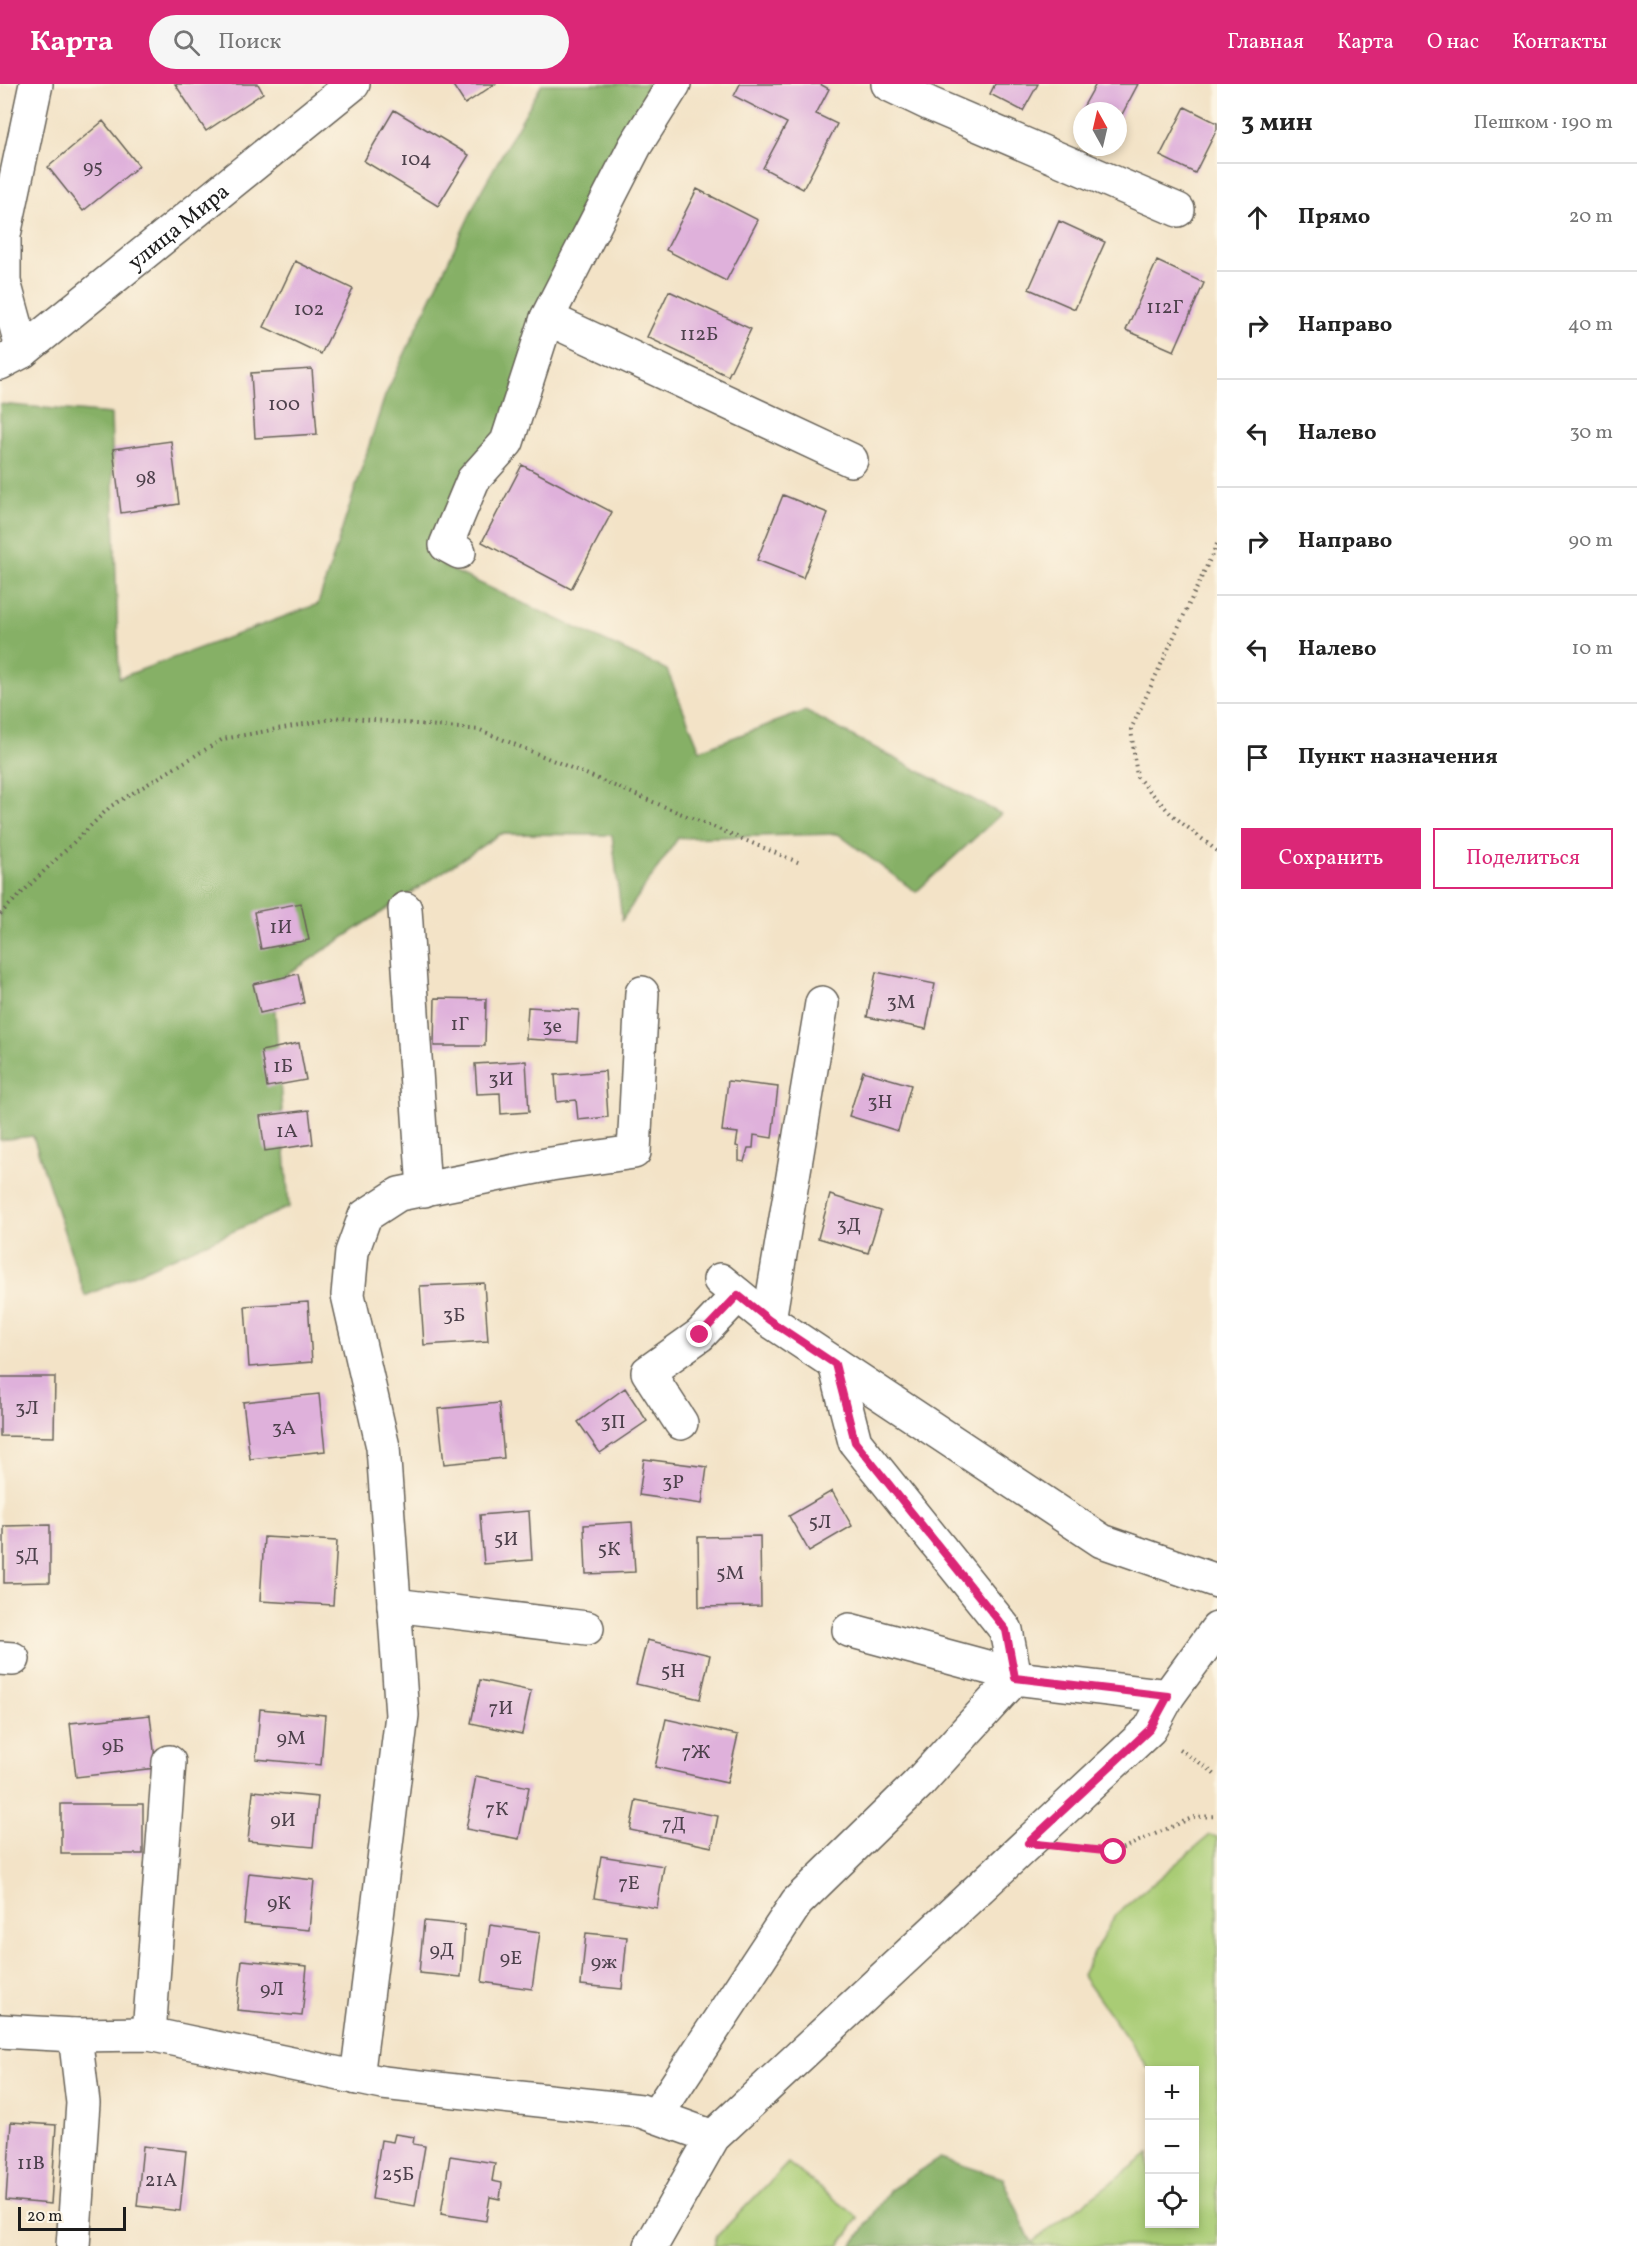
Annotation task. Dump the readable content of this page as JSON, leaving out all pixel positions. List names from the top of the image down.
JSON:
{
  "streets": {
    "street": ["улица Мира"]
  },
  "house_numbers": [
    "104",
    "95",
    "112Г",
    "102",
    "112Б",
    "100",
    "98",
    "1И",
    "3М",
    "1Г",
    "3е",
    "1Б",
    "3И",
    "3Н",
    "1А",
    "3Д",
    "3Б",
    "3Л",
    "3П",
    "3А",
    "3Р",
    "5Л",
    "5И",
    "5К",
    "5Д",
    "5М",
    "5Н",
    "7И",
    "9М",
    "9Б",
    "7Ж",
    "7К",
    "9И",
    "7Д",
    "7Е",
    "9К",
    "9Д",
    "9Е",
    "9ж",
    "9Л",
    "11В",
    "25Б",
    "21А"
  ],
  "scale_bar": "20 m",
  "north": "top",
  "page": {
    "header": "Карта",
    "search": "Поиск",
    "nav": [
      "Главная",
      "Карта",
      "О нас",
      "Контакты"
    ],
    "heading": ["3 мин", "Пешком · 190 m"],
    "list": [
      ["Прямо", "20 m"],
      ["Направо", "40 m"],
      ["Налево", "30 m"],
      ["Направо", "90 m"],
      ["Налево", "10 m"],
      "Пункт назначения"
    ],
    "buttons": ["Сохранить", "Поделиться"],
    "map_buttons": ["+", "−"],
    "scale": "20 m"
  }
}
